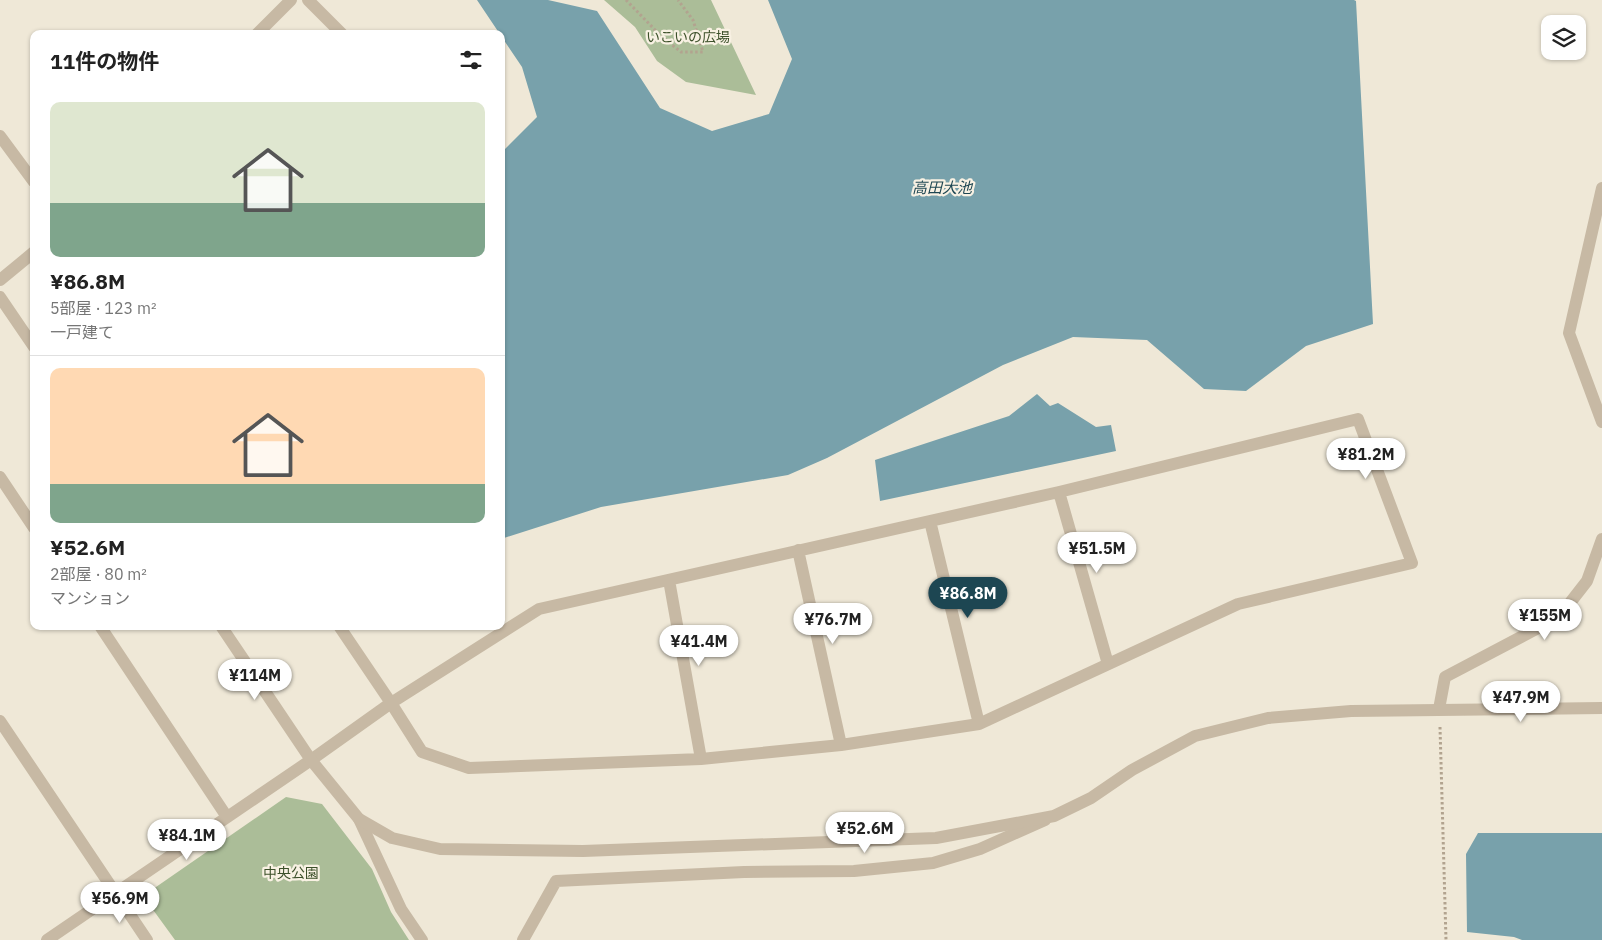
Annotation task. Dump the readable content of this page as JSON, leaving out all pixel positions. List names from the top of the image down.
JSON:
{
  "water": ["高田大池"],
  "parks": ["いこいの広場", "中央公園"],
  "page": {
    "heading": "11件の物件",
    "list": [
      {
        "name": "¥86.8M",
        "note": "5部屋 · 123 m² · 一戸建て"
      },
      {
        "name": "¥52.6M",
        "note": "2部屋 · 80 m² · マンション"
      }
    ],
    "price": [
      "¥81.2M",
      "¥51.5M",
      "¥86.8M",
      "¥155M",
      "¥76.7M",
      "¥41.4M",
      "¥114M",
      "¥47.9M",
      "¥52.6M",
      "¥84.1M",
      "¥56.9M"
    ]
  }
}
